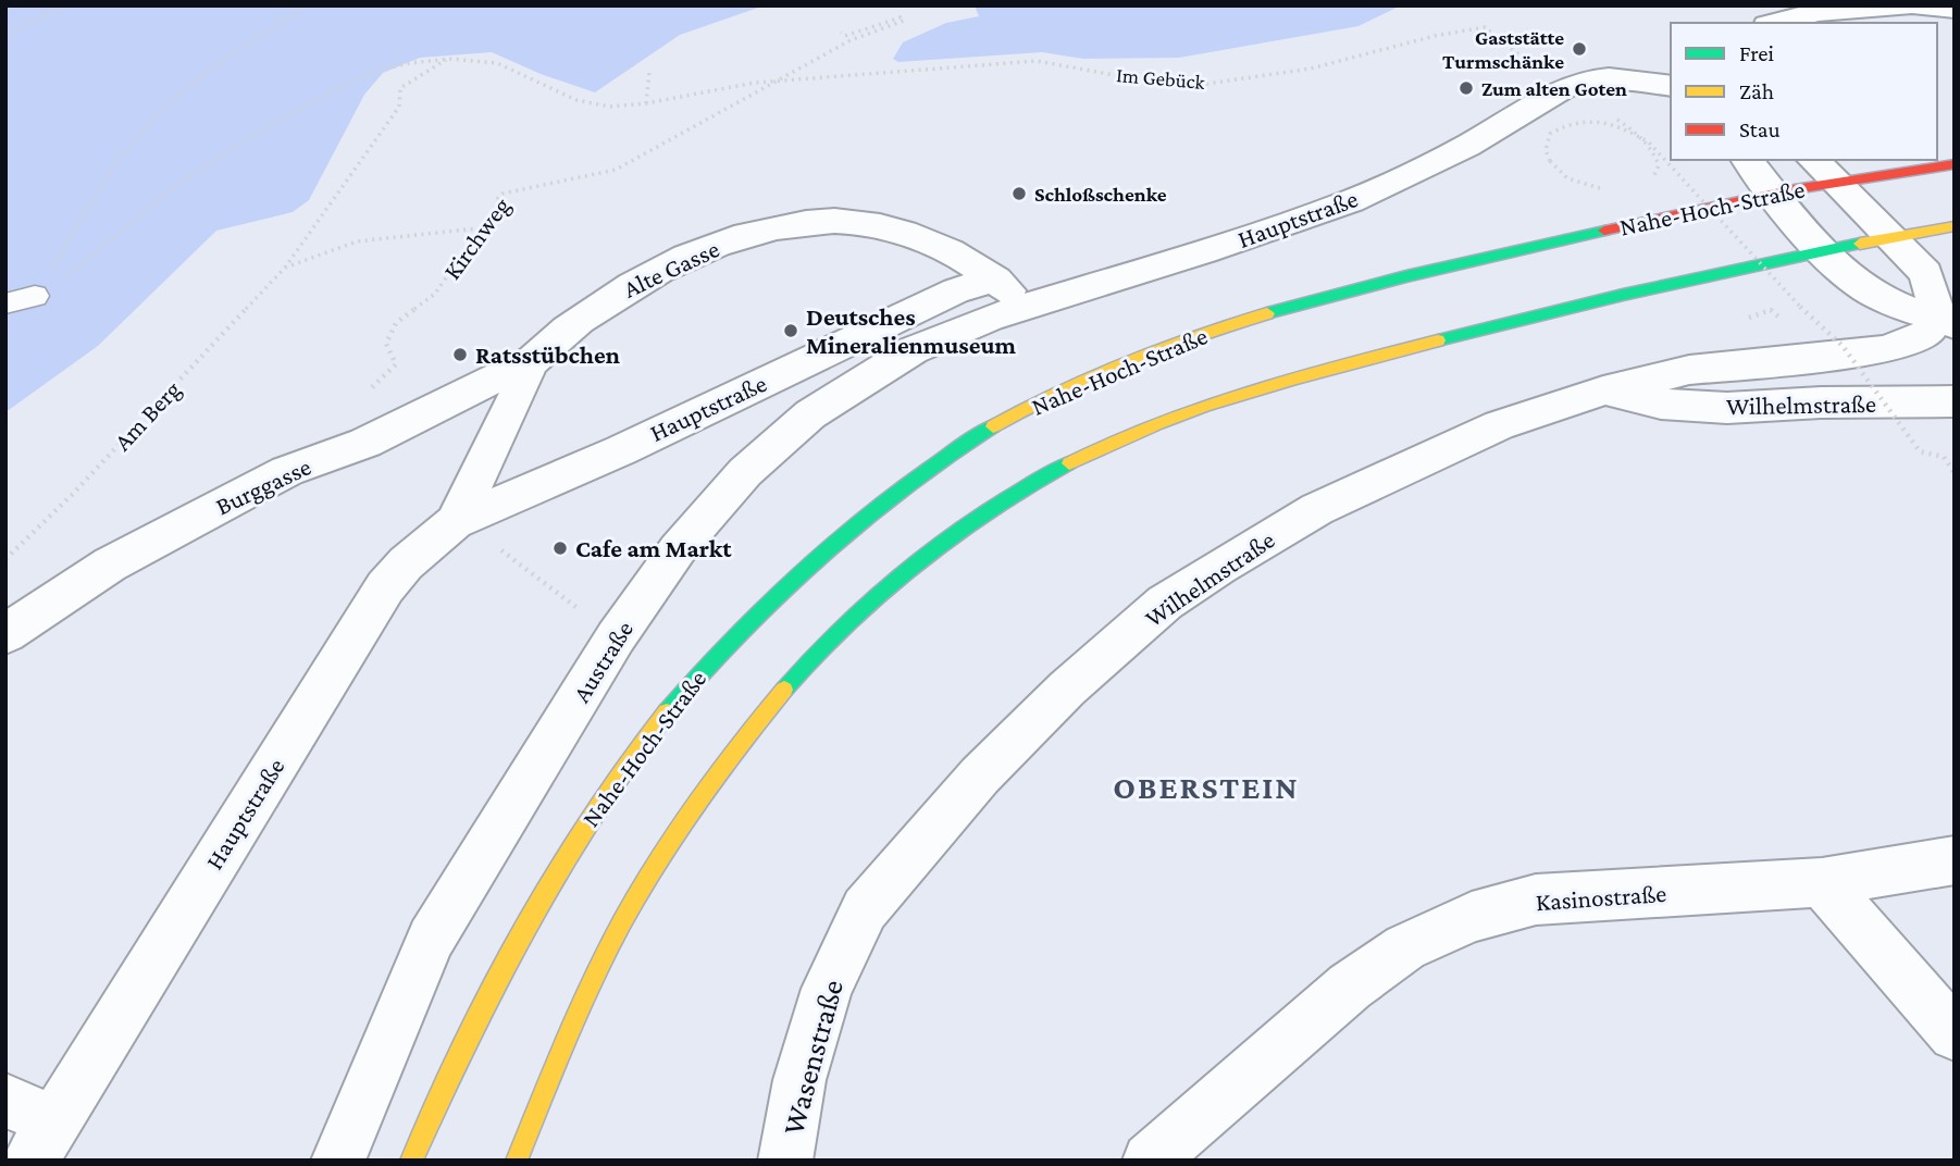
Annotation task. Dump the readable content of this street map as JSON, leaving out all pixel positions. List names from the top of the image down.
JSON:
{
  "streets": {
    "main road": ["Nahe-Hoch-Straße"],
    "street": [
      "Hauptstraße",
      "Alte Gasse",
      "Wilhelmstraße",
      "Burggasse",
      "Austraße",
      "Kasinostraße",
      "Wasenstraße"
    ],
    "path": ["Im Gebück", "Kirchweg", "Am Berg"]
  },
  "crossings": [
    ["Im Gebück", "Hauptstraße"],
    ["Im Gebück", "Kirchweg"],
    ["Hauptstraße", "Alte Gasse"],
    ["Hauptstraße", "Austraße"],
    ["Kirchweg", "Am Berg"],
    ["Kirchweg", "Burggasse"],
    ["Alte Gasse", "Burggasse"],
    ["Alte Gasse", "Austraße"],
    ["Wilhelmstraße", "Wasenstraße"]
  ],
  "districts": ["OBERSTEIN"],
  "places": [
    "Gaststätte Turmschänke",
    "Zum alten Goten",
    "Schloßschenke",
    "Deutsches Mineralienmuseum",
    "Ratsstübchen",
    "Cafe am Markt"
  ],
  "legend": ["Frei", "Zäh", "Stau"]
}
